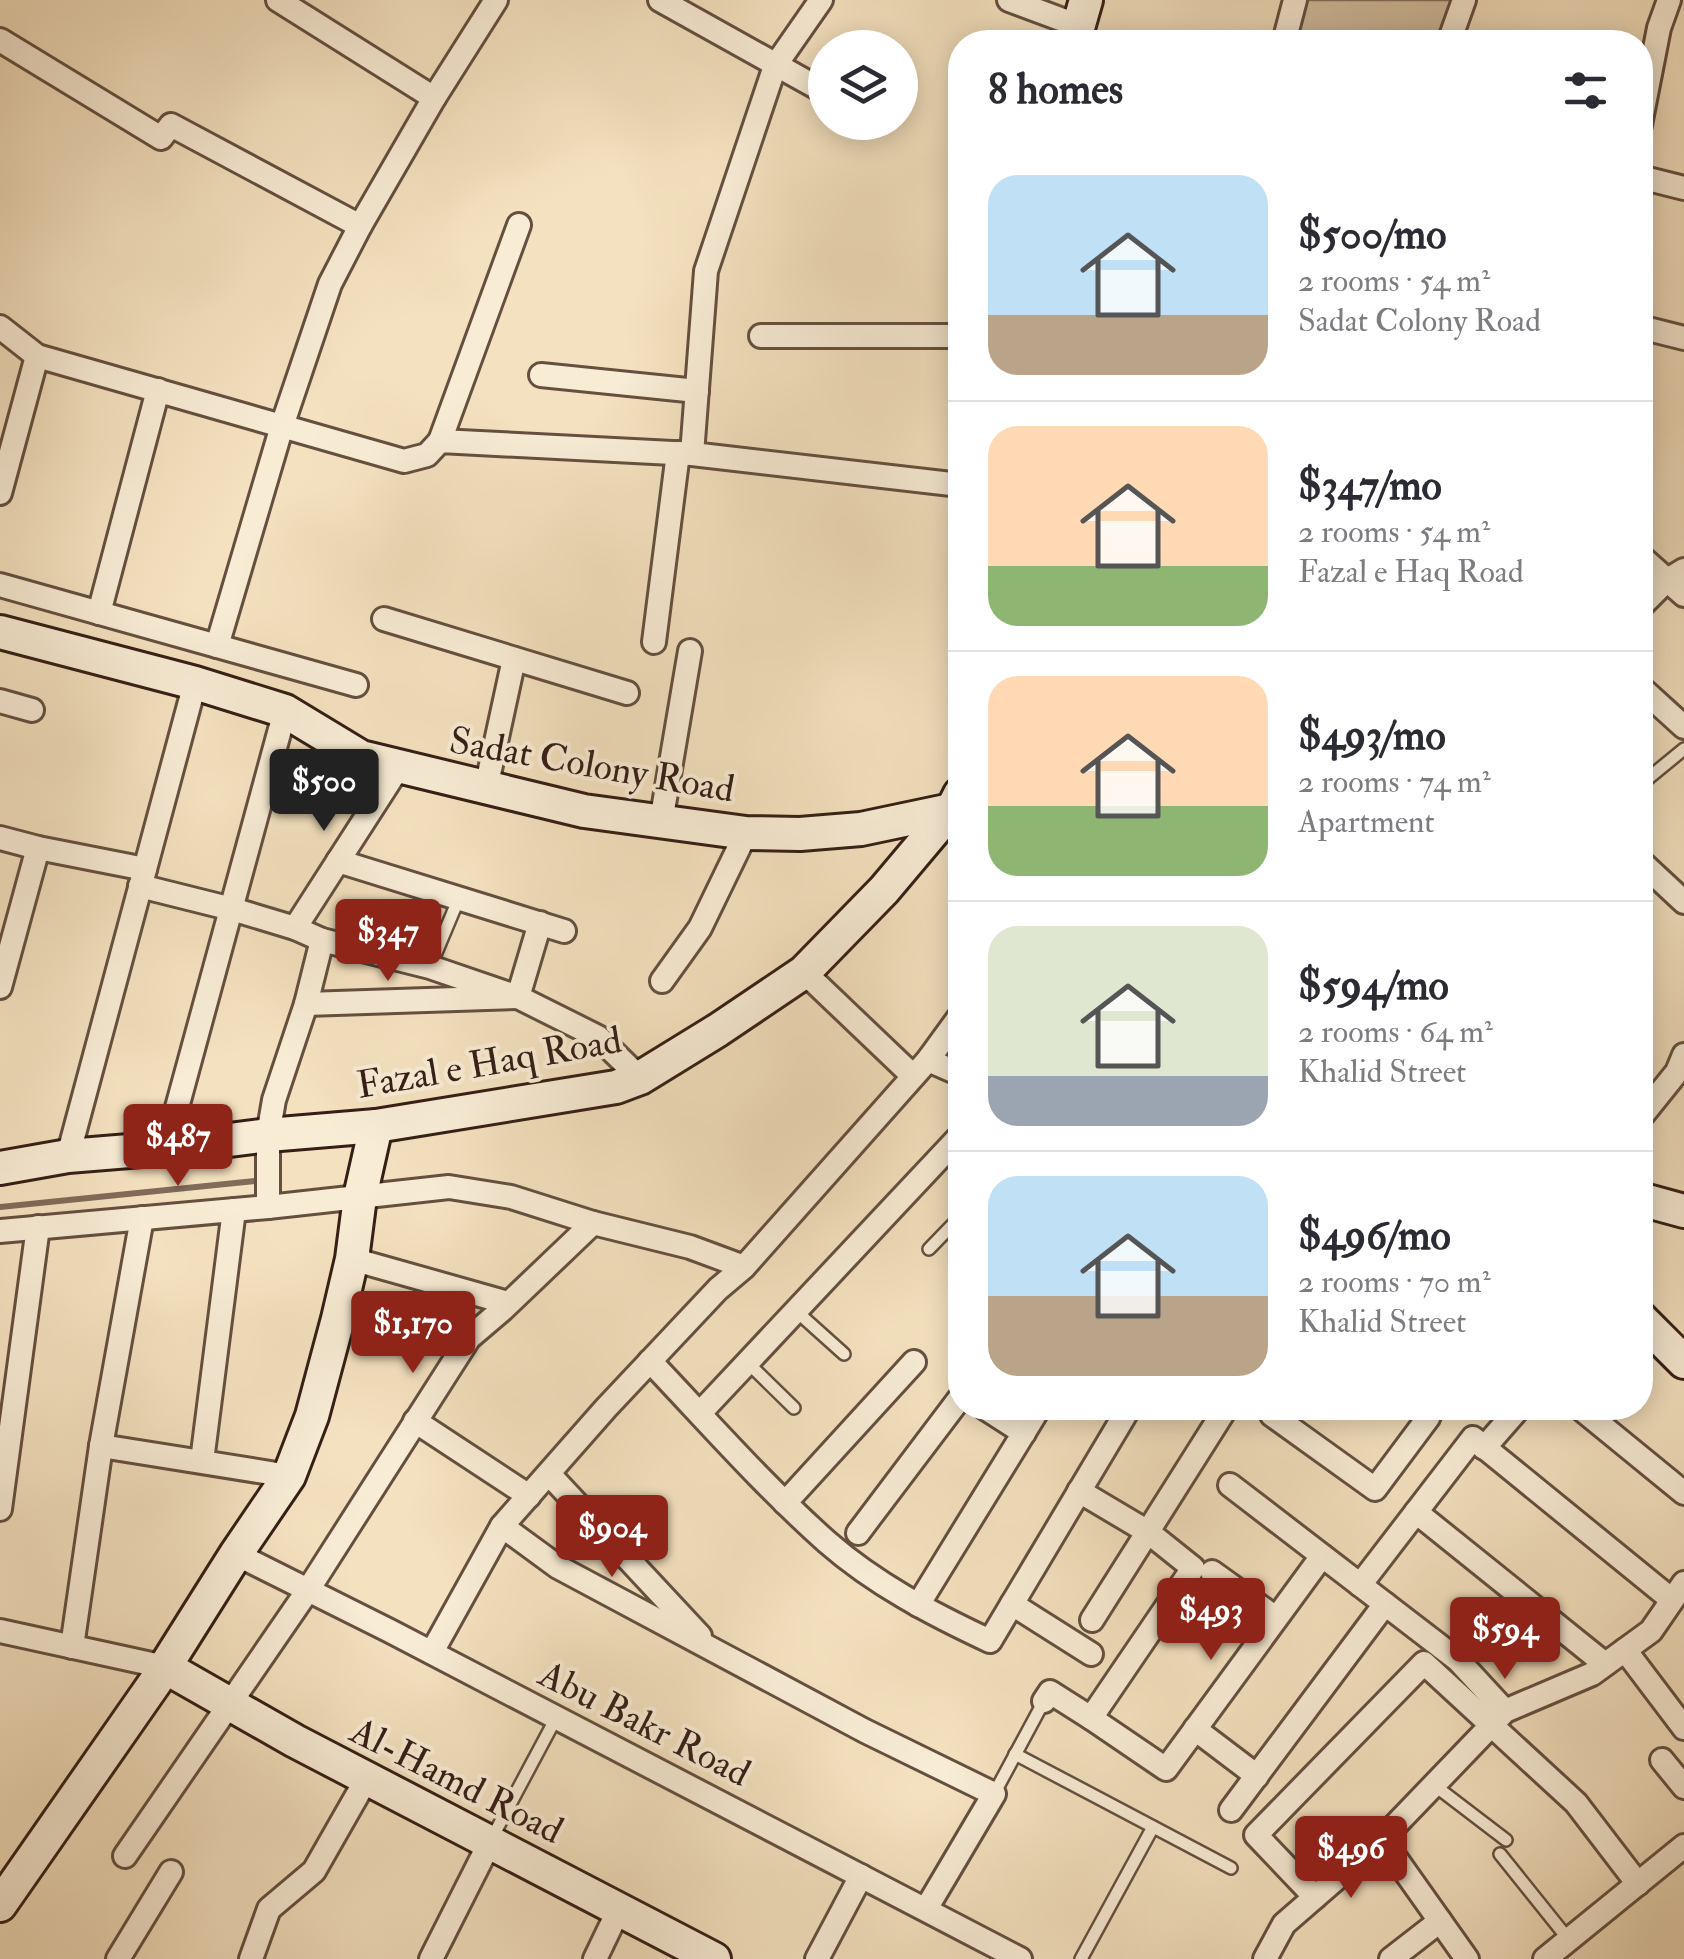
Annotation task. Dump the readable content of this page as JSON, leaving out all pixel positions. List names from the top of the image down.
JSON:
{
  "streets": {
    "street": [
      "Sadat Colony Road",
      "Fazal e Haq Road",
      "Abu Bakr Road",
      "Al-Hamd Road"
    ]
  },
  "page": {
    "heading": "8 homes",
    "list": [
      {
        "name": "$500/mo",
        "note": "2 rooms · 54 m² · Sadat Colony Road"
      },
      {
        "name": "$347/mo",
        "note": "2 rooms · 54 m² · Fazal e Haq Road"
      },
      {
        "name": "$493/mo",
        "note": "2 rooms · 74 m² · Apartment"
      },
      {
        "name": "$594/mo",
        "note": "2 rooms · 64 m² · Khalid Street"
      },
      {
        "name": "$496/mo",
        "note": "2 rooms · 70 m² · Khalid Street"
      }
    ],
    "price": [
      "$500",
      "$347",
      "$487",
      "$1,170",
      "$904",
      "$493",
      "$594",
      "$496"
    ]
  }
}
